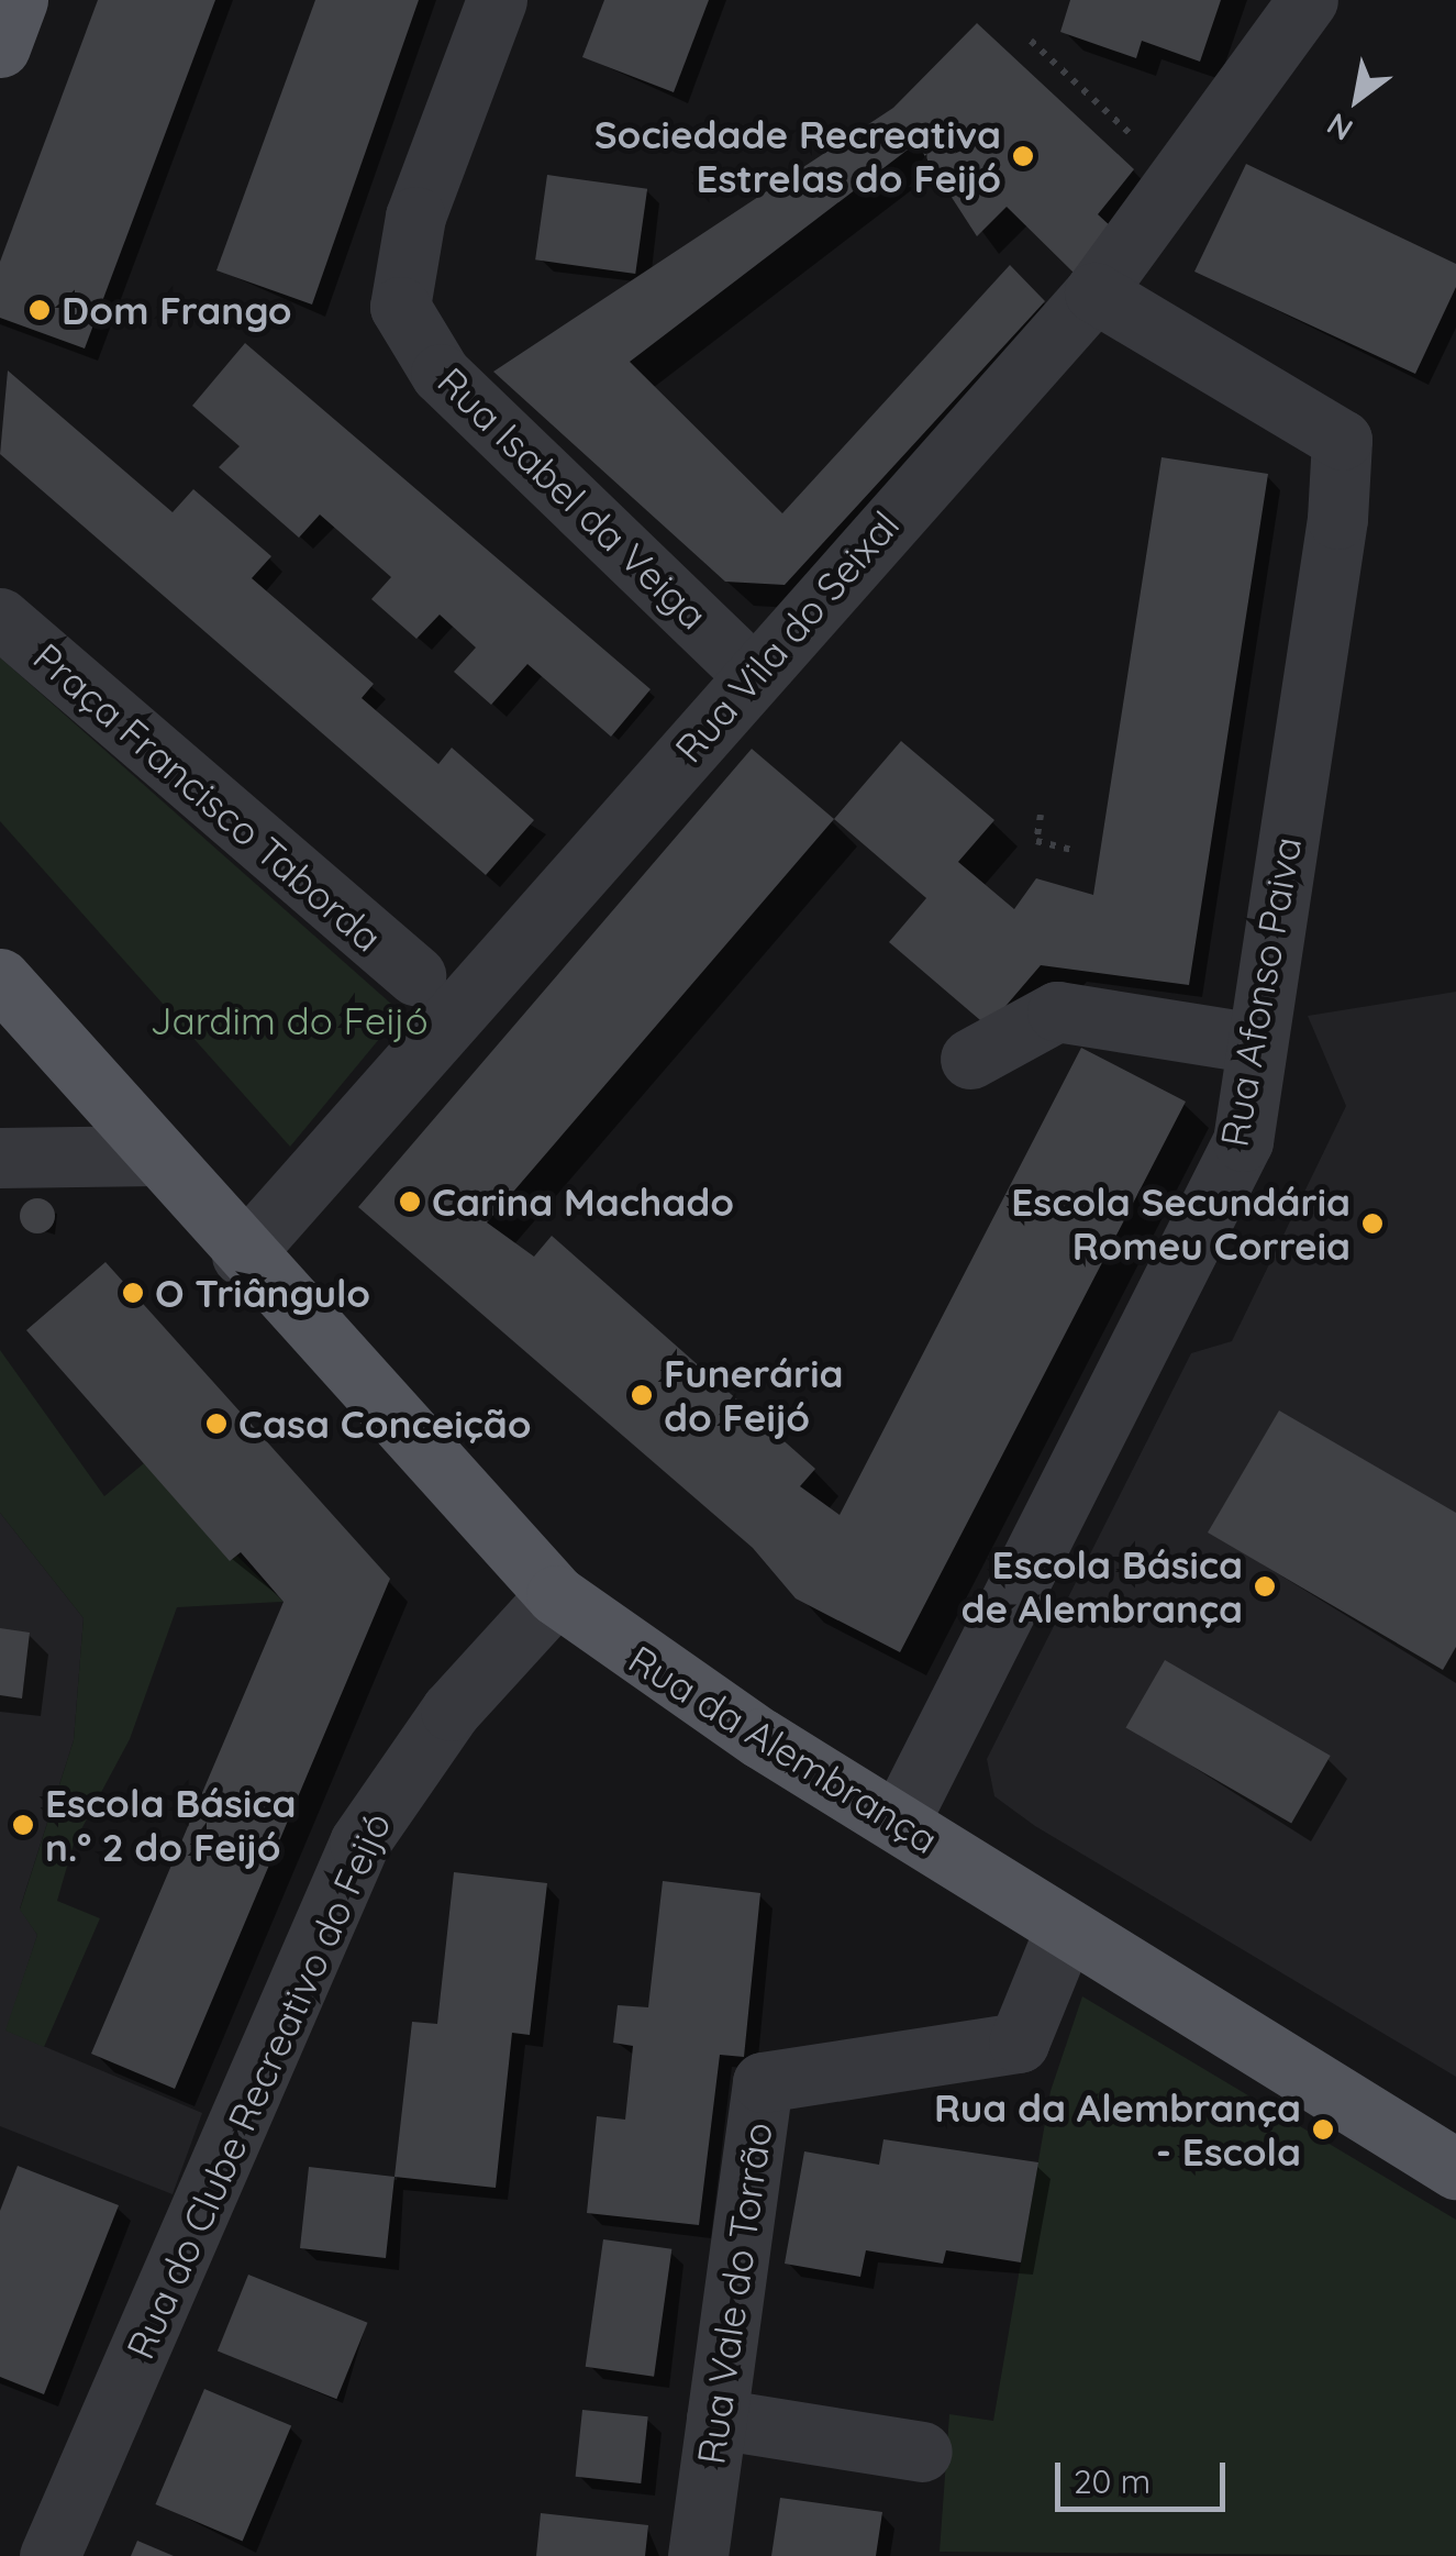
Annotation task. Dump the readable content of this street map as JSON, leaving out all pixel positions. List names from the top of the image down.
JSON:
{
  "streets": {
    "main road": ["Rua da Alembrança"],
    "street": [
      "Rua Isabel da Veiga",
      "Rua Vila do Seixal",
      "Praça Francisco Taborda",
      "Rua Afonso Paiva",
      "Rua do Clube Recreativo do Feijó",
      "Rua Vale do Torrão"
    ]
  },
  "crossings": [
    ["Rua Isabel da Veiga", "Rua Vila do Seixal"],
    ["Rua Vila do Seixal", "Rua Afonso Paiva"],
    ["Rua Vila do Seixal", "Rua da Alembrança"],
    ["Rua Afonso Paiva", "Rua da Alembrança"],
    ["Rua da Alembrança", "Rua do Clube Recreativo do Feijó"],
    ["Rua da Alembrança", "Rua Vale do Torrão"]
  ],
  "parks": ["Jardim do Feijó"],
  "places": [
    "Sociedade Recreativa Estrelas do Feijó",
    "Dom Frango",
    "Carina Machado",
    "Escola Secundária Romeu Correia",
    "O Triângulo",
    "Funerária do Feijó",
    "Casa Conceição",
    "Escola Básica de Alembrança",
    "Escola Básica n.º 2 do Feijó",
    "Rua da Alembrança - Escola"
  ],
  "scale_bar": "20 m",
  "north": "bottom left"
}
